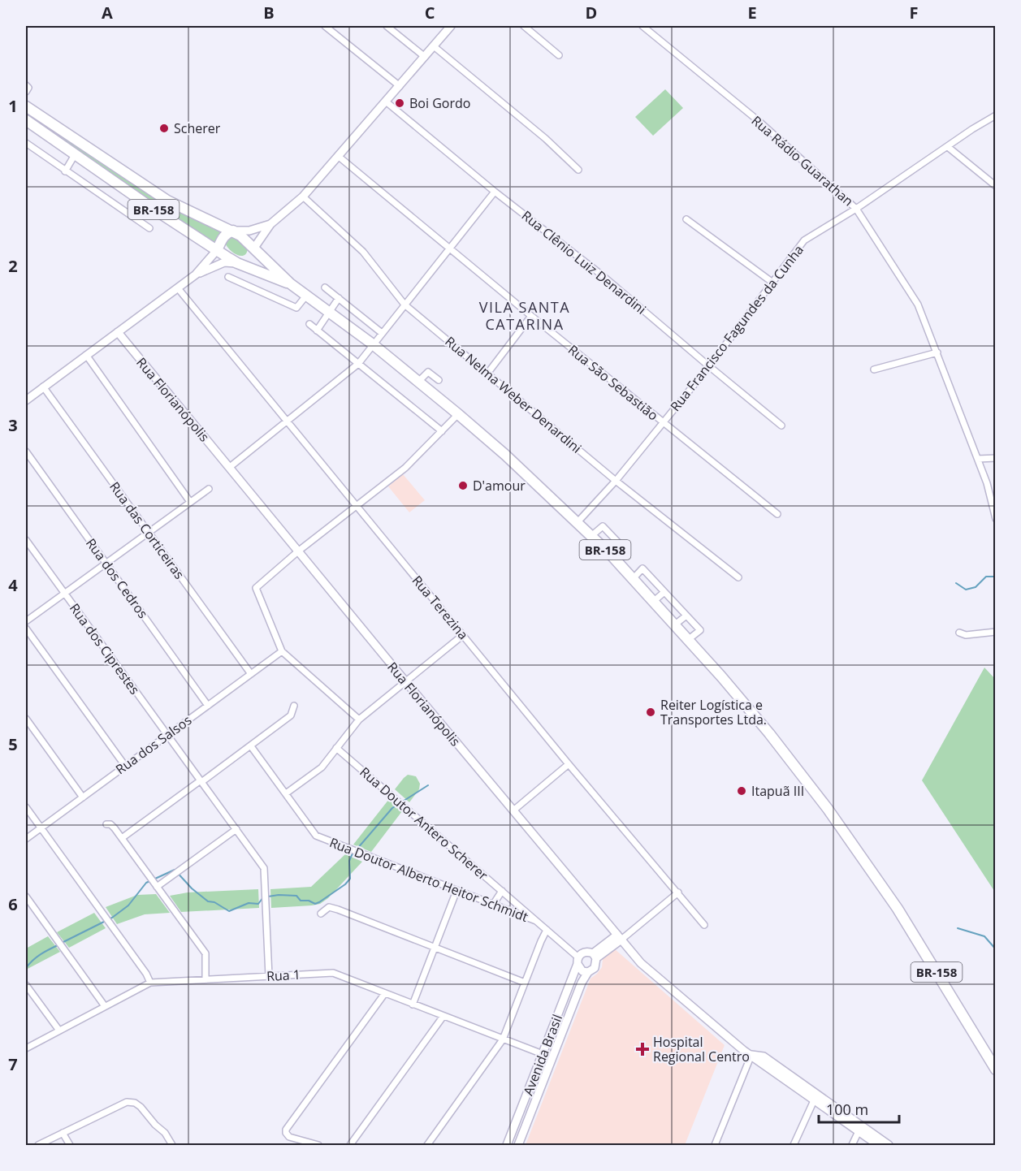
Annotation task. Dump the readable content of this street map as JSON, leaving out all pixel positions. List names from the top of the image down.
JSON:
{
  "streets": {
    "highway": ["BR-158"],
    "street": [
      "Rua Rádio Guarathan",
      "Rua Clênio Luiz Denardini",
      "Rua Francisco Fagundes da Cunha",
      "Rua São Sebastião",
      "Rua Nelma Weber Denardini",
      "Rua Florianópolis",
      "Rua das Corticeiras",
      "Rua dos Cedros",
      "Rua Terezina",
      "Rua dos Ciprestes",
      "Rua dos Salsos",
      "Rua Doutor Antero Scherer",
      "Rua Doutor Alberto Heitor Schmidt",
      "Rua 1",
      "Avenida Brasil"
    ]
  },
  "crossings": [
    ["Rua Rádio Guarathan", "Rua Francisco Fagundes da Cunha"],
    ["BR-158", "Rua Francisco Fagundes da Cunha"],
    ["Rua Clênio Luiz Denardini", "Rua Francisco Fagundes da Cunha"],
    ["Rua Francisco Fagundes da Cunha", "Rua São Sebastião"],
    ["Rua Francisco Fagundes da Cunha", "Rua Nelma Weber Denardini"],
    ["Rua Florianópolis", "Avenida Brasil"],
    ["Rua das Corticeiras", "Rua dos Salsos"],
    ["Rua dos Cedros", "Rua dos Salsos"],
    ["Rua dos Ciprestes", "Rua dos Salsos"],
    ["Rua dos Ciprestes", "Rua 1"],
    ["Rua Doutor Antero Scherer", "Rua Doutor Alberto Heitor Schmidt"],
    ["Rua Doutor Antero Scherer", "Avenida Brasil"],
    ["Rua 1", "Avenida Brasil"]
  ],
  "districts": ["VILA SANTA CATARINA"],
  "places": {
    "other": [
      "Boi Gordo",
      "Scherer",
      "D'amour",
      "Reiter Logística e Transportes Ltda.",
      "Itapuã III"
    ],
    "health": ["Hospital Regional Centro"]
  },
  "scale_bar": "100 m",
  "grid": {
    "columns": [
      "A",
      "B",
      "C",
      "D",
      "E",
      "F"
    ],
    "rows": [
      "1",
      "2",
      "3",
      "4",
      "5",
      "6",
      "7"
    ]
  }
}
